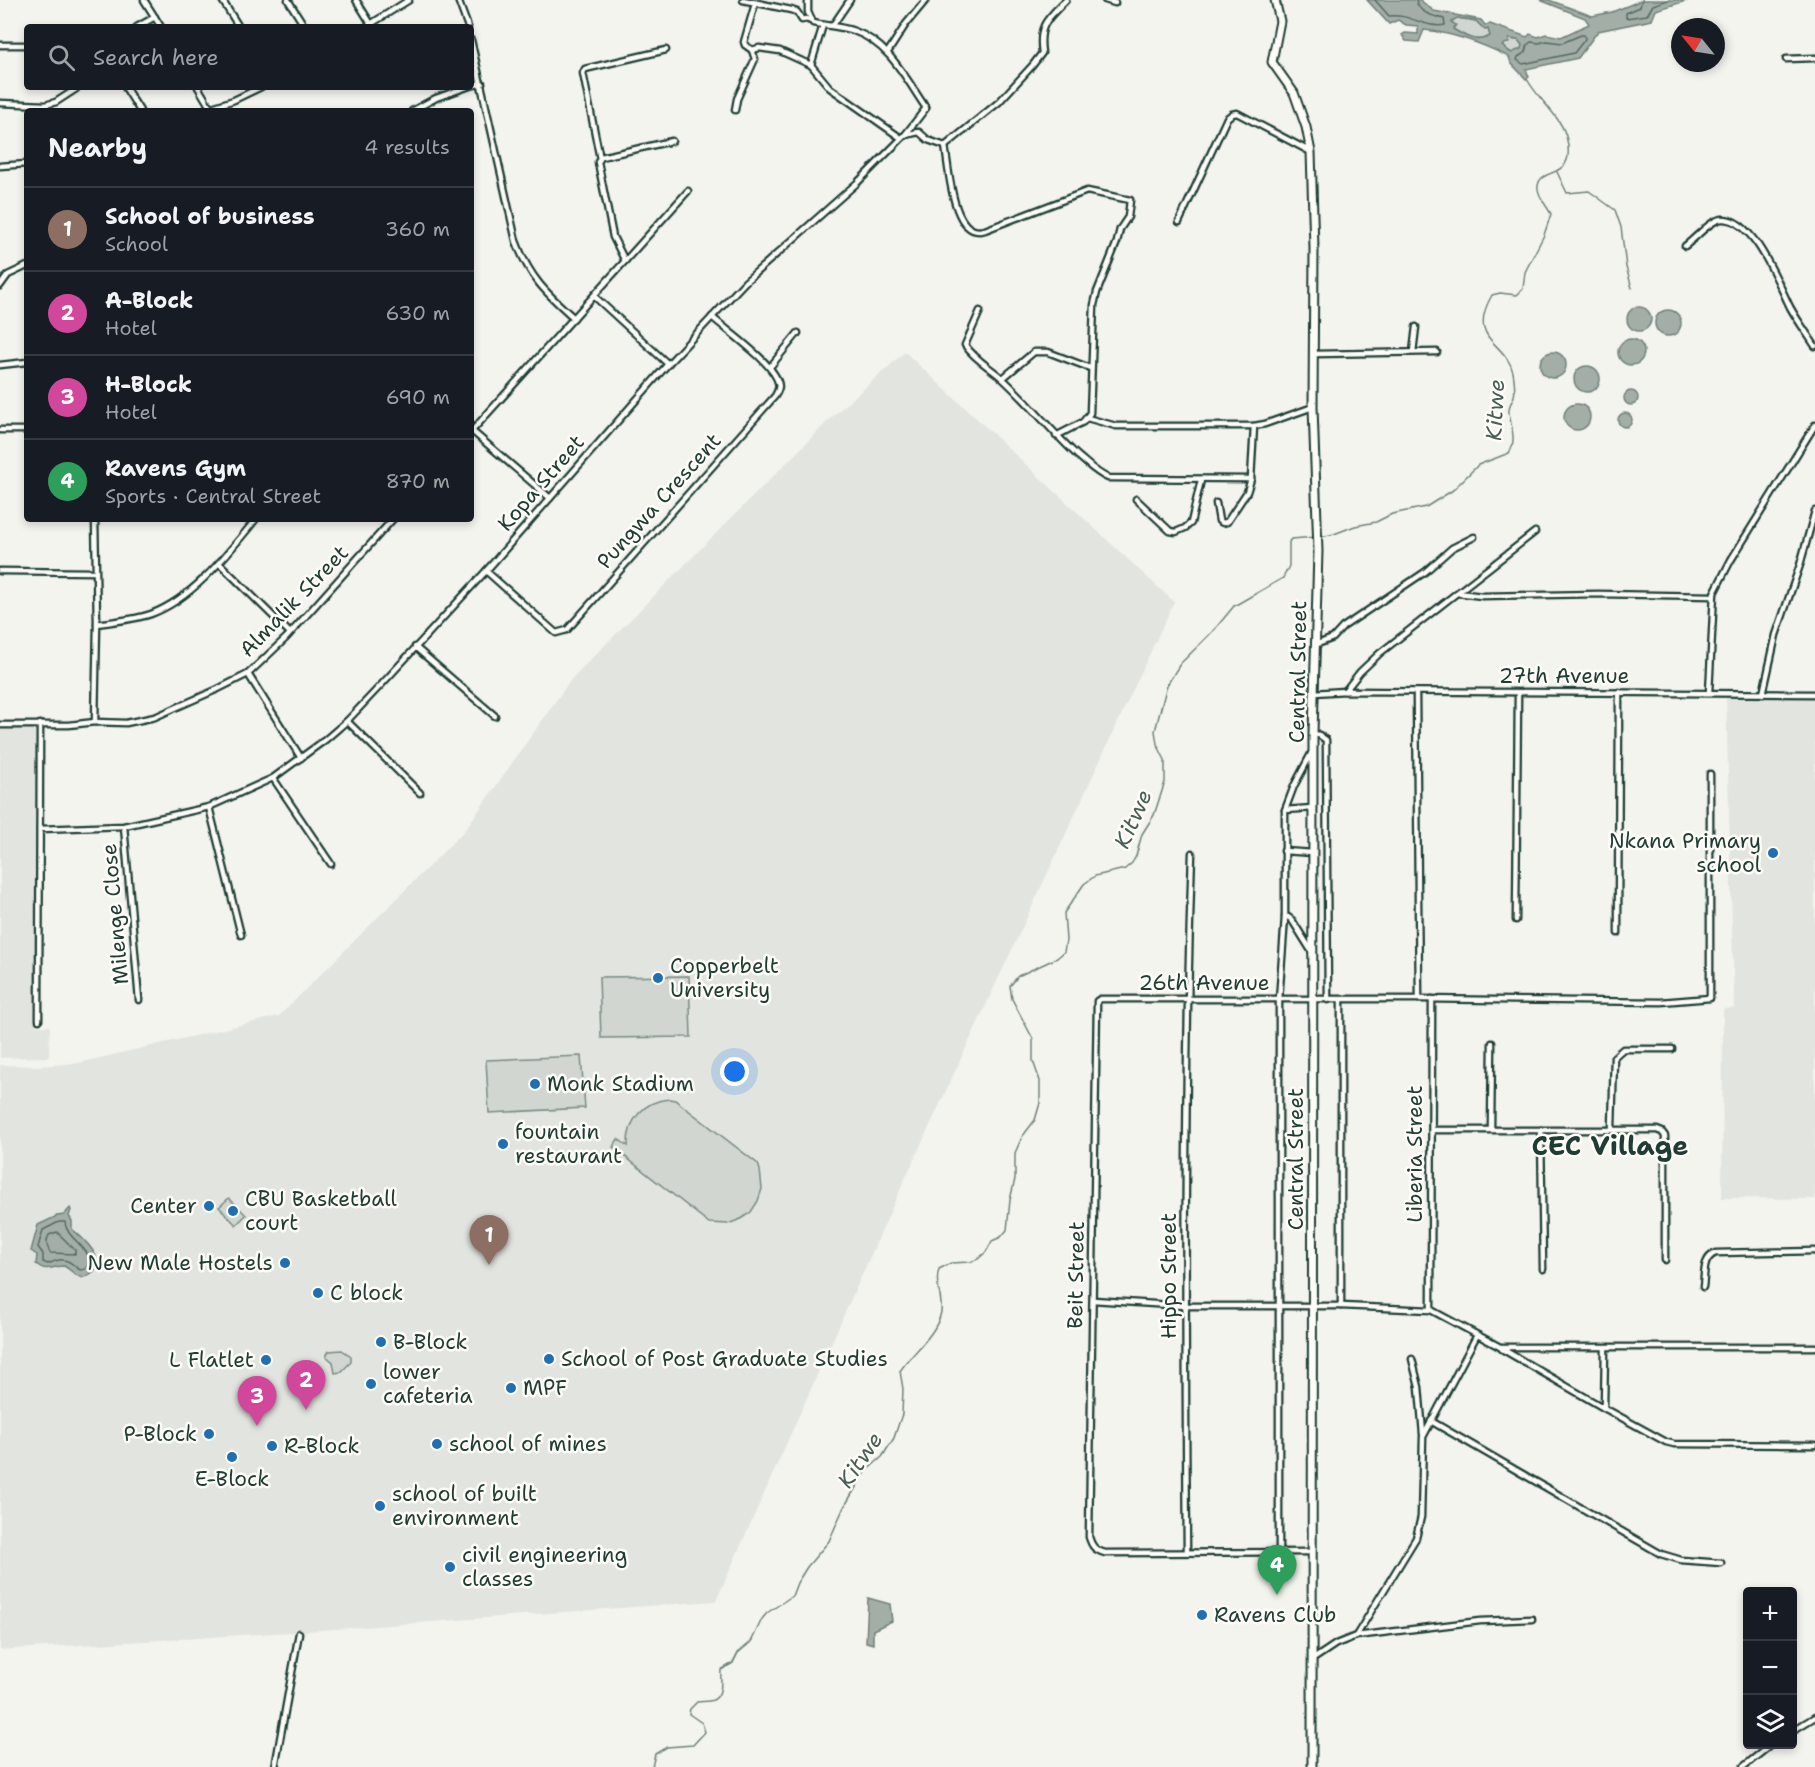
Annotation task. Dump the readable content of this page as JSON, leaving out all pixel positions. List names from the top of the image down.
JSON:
{
  "streets": {
    "street": [
      "Kopa Street",
      "Pungwa Crescent",
      "Almalik Street",
      "Central Street",
      "27th Avenue",
      "Milenge Close",
      "26th Avenue",
      "Liberia Street",
      "Beit Street",
      "Hippo Street"
    ]
  },
  "crossings": [
    ["Kopa Street", "Pungwa Crescent"],
    ["Kopa Street", "Milenge Close"],
    ["Central Street", "27th Avenue"],
    ["Central Street", "26th Avenue"],
    ["26th Avenue", "Liberia Street"],
    ["26th Avenue", "Beit Street"],
    ["26th Avenue", "Hippo Street"],
    ["Beit Street", "Hippo Street"]
  ],
  "districts": ["CEC Village"],
  "water": ["Kitwe"],
  "places": [
    "Nkana Primary school",
    "Copperbelt University",
    "Monk Stadium",
    "fountain restaurant",
    "Center",
    "CBU Basketball court",
    "New Male Hostels",
    "C block",
    "B-Block",
    "School of Post Graduate Studies",
    "L Flatlet",
    "lower cafeteria",
    "MPF",
    "P-Block",
    "school of mines",
    "R-Block",
    "E-Block",
    "school of built environment",
    "civil engineering classes",
    "Ravens Club"
  ],
  "north": "top left",
  "page": {
    "search": "Search here",
    "heading": ["Nearby", "4 results"],
    "list": [
      {
        "mark": "1",
        "name": "School of business",
        "note": "School",
        "value": "360 m"
      },
      {
        "mark": "2",
        "name": "A-Block",
        "note": "Hotel",
        "value": "630 m"
      },
      {
        "mark": "3",
        "name": "H-Block",
        "note": "Hotel",
        "value": "690 m"
      },
      {
        "mark": "4",
        "name": "Ravens Gym",
        "note": "Sports · Central Street",
        "value": "870 m"
      }
    ],
    "pins": [
      "1",
      "2",
      "3",
      "4"
    ],
    "map_buttons": ["+", "−"]
  }
}
